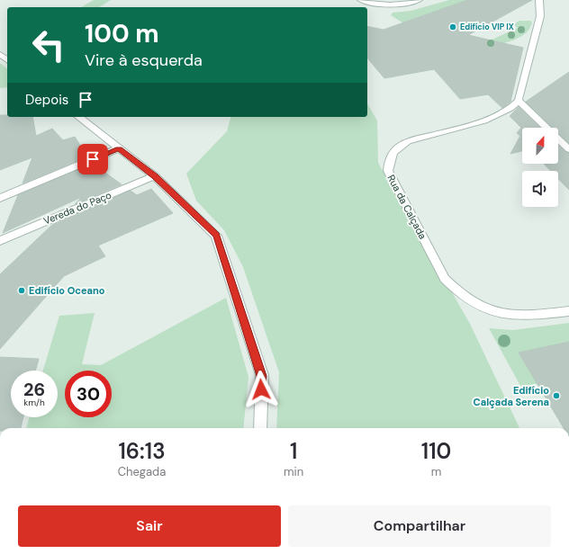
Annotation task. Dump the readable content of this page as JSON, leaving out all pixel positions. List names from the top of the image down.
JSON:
{
  "streets": {
    "street": ["Rua da Calçada", "Vereda do Paço"]
  },
  "places": ["Edifício VIP IX", "Edifício Oceano", "Edifício Calçada Serena"],
  "north": "top",
  "page": {
    "turn": ["100 m", "Vire à esquerda"],
    "then": "Depois",
    "speed": "26 km/h",
    "limit": "30",
    "eta": [
      "16:13",
      "Chegada",
      "1",
      "min",
      "110",
      "m"
    ],
    "buttons": ["Sair", "Compartilhar"]
  }
}
